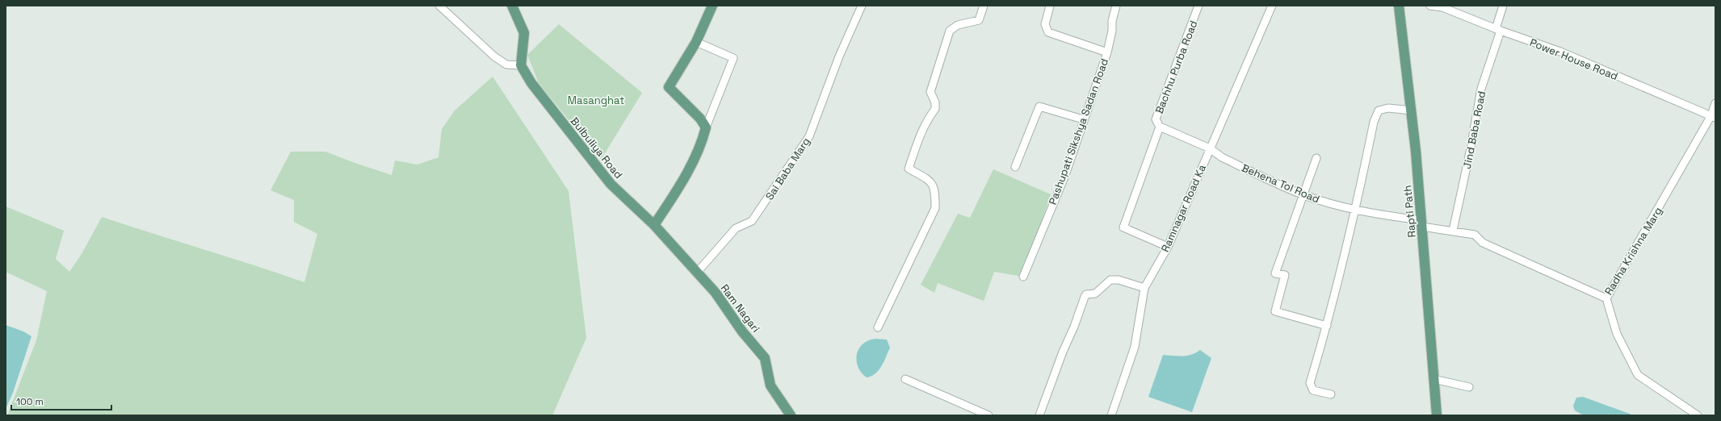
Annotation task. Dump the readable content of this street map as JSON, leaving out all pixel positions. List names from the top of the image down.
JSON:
{
  "streets": {
    "main road": ["Bulbuliya Road", "Rapti Path", "Ram Nagari"],
    "street": [
      "Power House Road",
      "Bachhu Purba Road",
      "Jind Baba Road",
      "Pashupati Sikshya Sadan Road",
      "Sai Baba Marg",
      "Behena Tol Road",
      "Ramnagar Road Ka",
      "Radha Krishna Marg"
    ]
  },
  "crossings": [
    ["Power House Road", "Jind Baba Road"],
    ["Power House Road", "Radha Krishna Marg"],
    ["Bachhu Purba Road", "Behena Tol Road"],
    ["Bachhu Purba Road", "Ramnagar Road Ka"],
    ["Jind Baba Road", "Radha Krishna Marg"],
    ["Bulbuliya Road", "Ram Nagari"],
    ["Sai Baba Marg", "Ram Nagari"],
    ["Behena Tol Road", "Ramnagar Road Ka"],
    ["Behena Tol Road", "Rapti Path"],
    ["Behena Tol Road", "Radha Krishna Marg"],
    ["Rapti Path", "Radha Krishna Marg"]
  ],
  "parks": ["Masanghat"],
  "scale_bar": "100 m"
}
